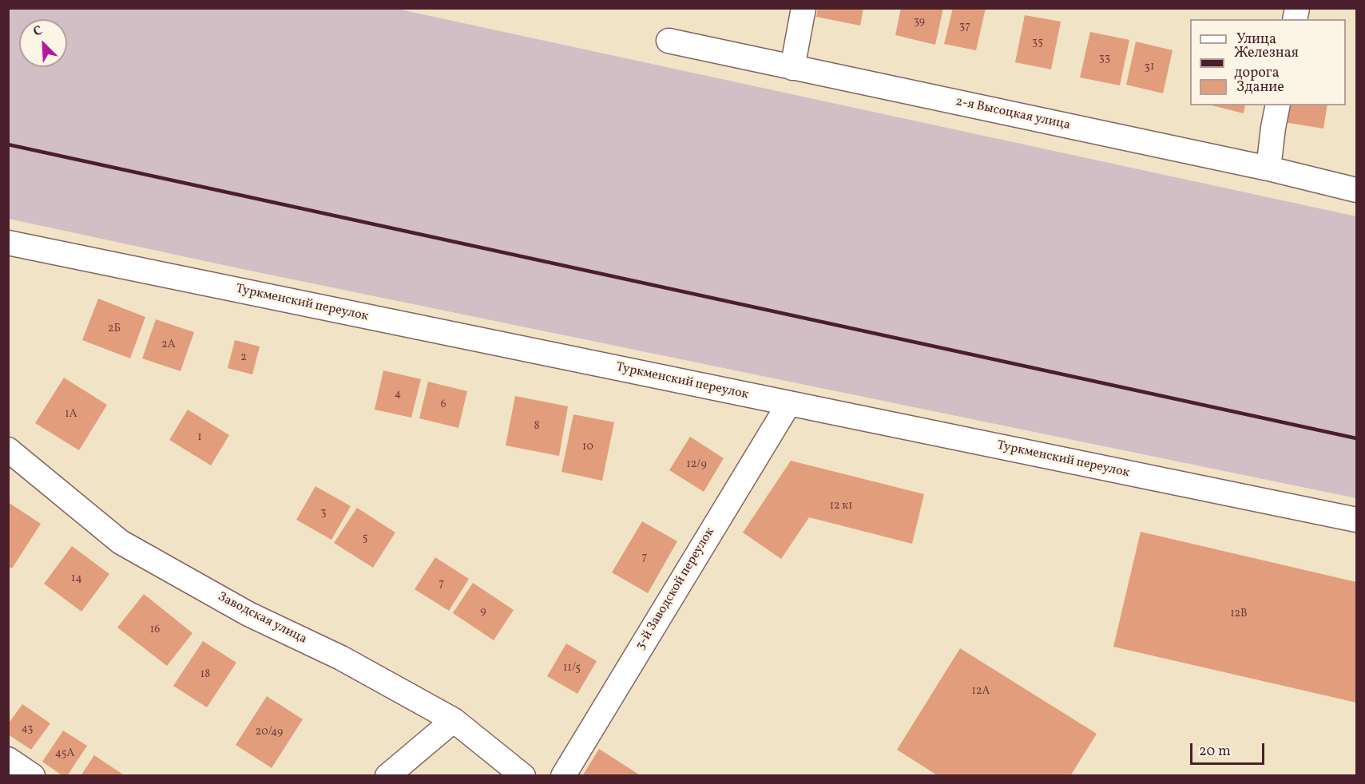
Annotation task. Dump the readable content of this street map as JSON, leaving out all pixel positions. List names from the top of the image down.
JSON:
{
  "streets": {
    "street": [
      "2-я Высоцкая улица",
      "Туркменский переулок",
      "3-й Заводской переулок",
      "Заводская улица"
    ]
  },
  "crossings": [
    ["Туркменский переулок", "3-й Заводской переулок"]
  ],
  "house_numbers": [
    "39",
    "37",
    "35",
    "33",
    "31",
    "2Б",
    "2А",
    "2",
    "4",
    "6",
    "1А",
    "8",
    "1",
    "10",
    "12/9",
    "12 к1",
    "3",
    "5",
    "7",
    "14",
    "7",
    "9",
    "12В",
    "16",
    "11/5",
    "18",
    "12А",
    "43",
    "20/49",
    "45А"
  ],
  "legend": ["Улица", "Железная дорога", "Здание"],
  "scale_bar": "20 m",
  "north": "top left"
}
